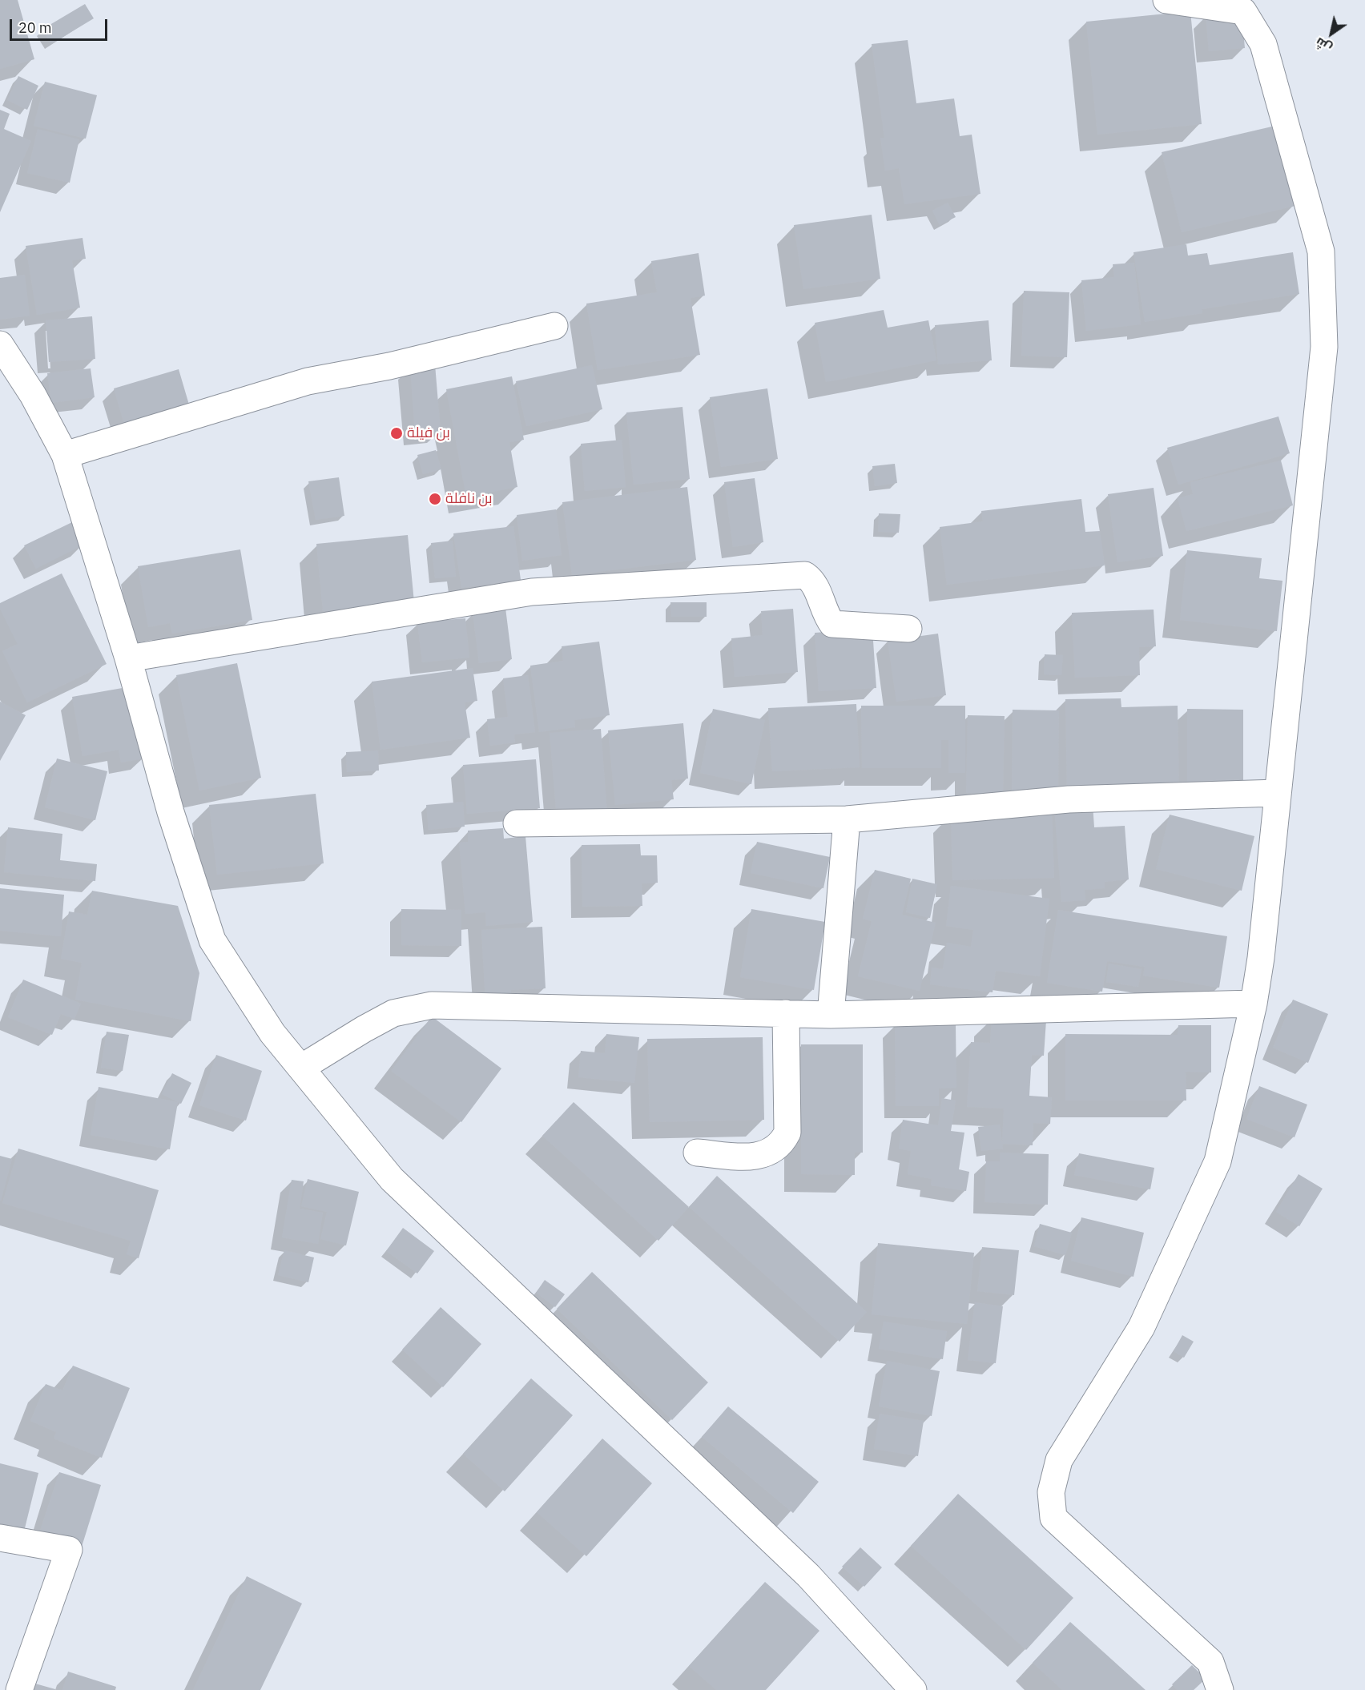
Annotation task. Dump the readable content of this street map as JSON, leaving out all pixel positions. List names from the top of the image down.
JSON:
{
  "places": ["بن فيلة", "بن نافلة"],
  "scale_bar": "20 m",
  "north": "bottom left"
}
